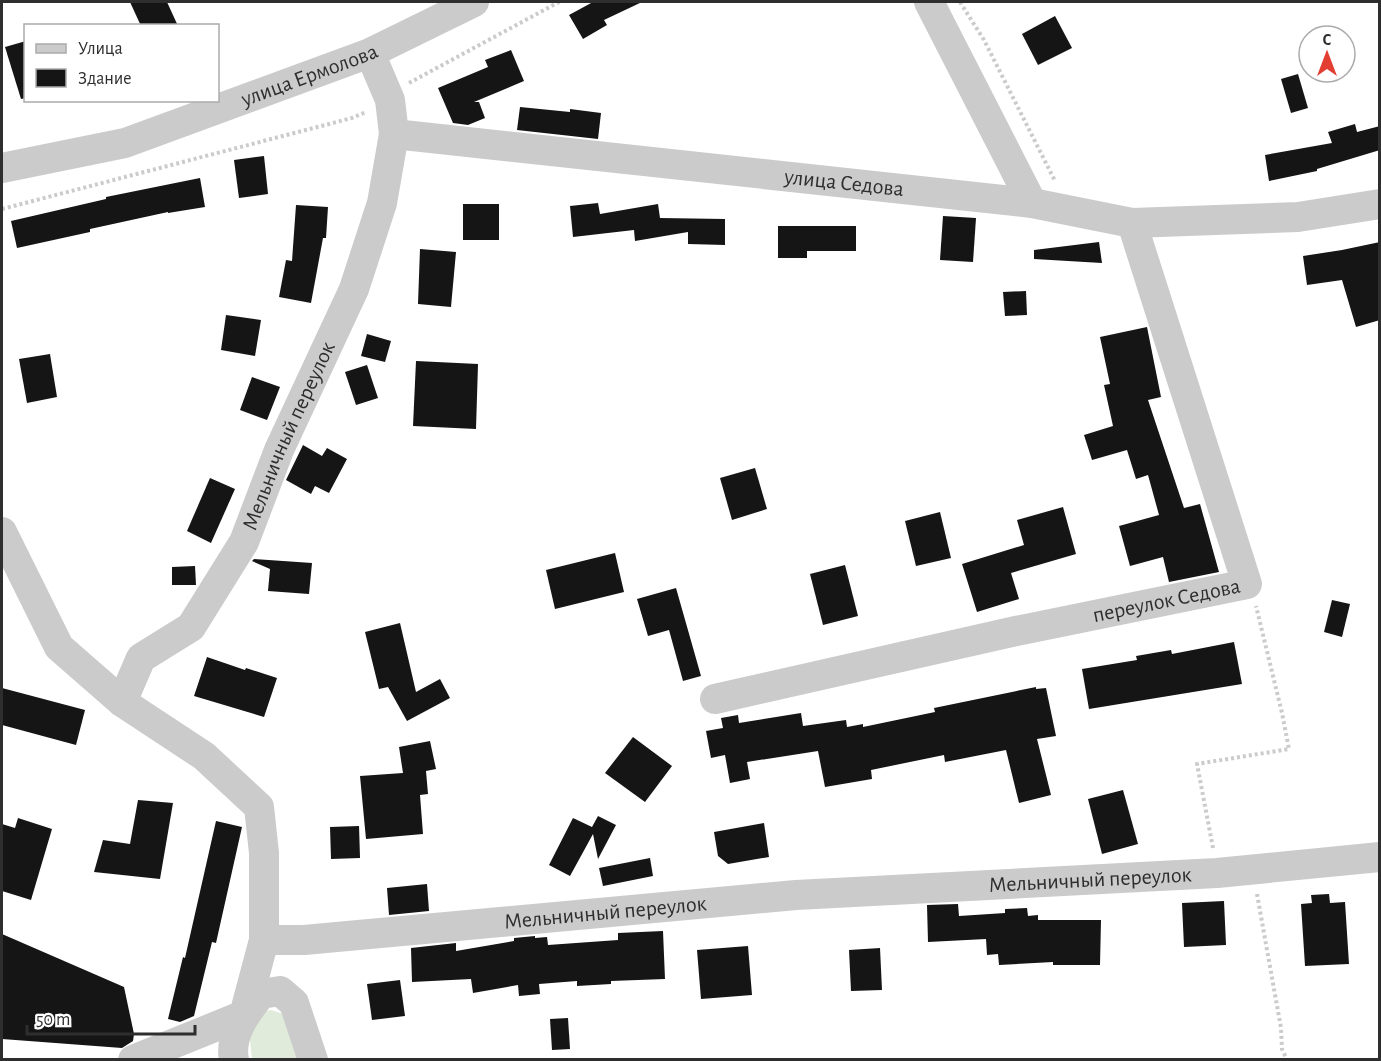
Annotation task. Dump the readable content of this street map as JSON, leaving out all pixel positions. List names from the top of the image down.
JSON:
{
  "streets": {
    "street": [
      "улица Ермолова",
      "улица Седова",
      "Мельничный переулок",
      "переулок Седова"
    ]
  },
  "crossings": [
    ["улица Седова", "Мельничный переулок"],
    ["улица Седова", "переулок Седова"]
  ],
  "legend": ["Улица", "Здание"],
  "scale_bar": "50 m",
  "north": "top"
}
